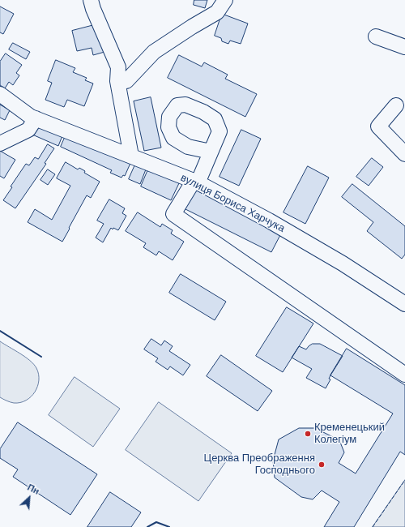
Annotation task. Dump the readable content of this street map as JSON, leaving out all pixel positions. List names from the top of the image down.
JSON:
{
  "streets": {
    "street": ["вулиця Бориса Харчука"]
  },
  "places": ["Кременецький Колегіум", "Церква Преображення Господнього"],
  "north": "top right"
}
